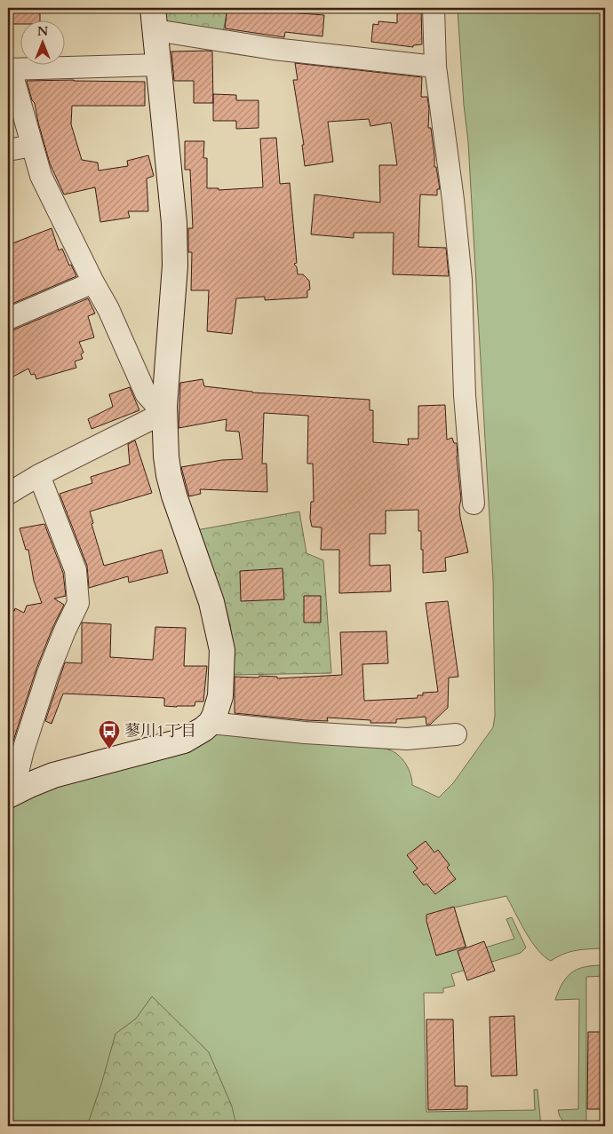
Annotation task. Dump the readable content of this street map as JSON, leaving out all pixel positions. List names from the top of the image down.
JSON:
{
  "places": {
    "bus stop": ["蓼川1丁目"]
  },
  "north": "top"
}
